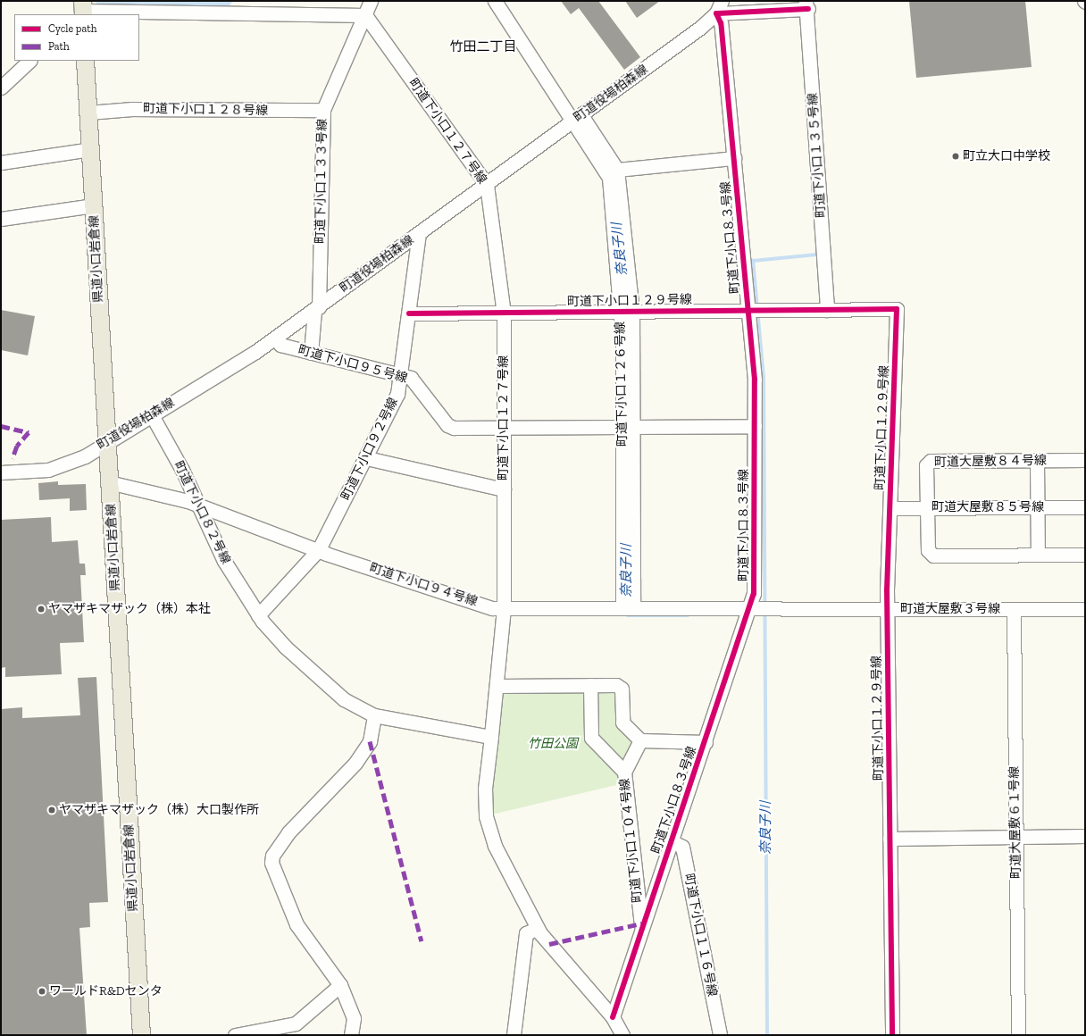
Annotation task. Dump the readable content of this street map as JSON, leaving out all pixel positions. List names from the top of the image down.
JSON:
{
  "streets": {
    "main road": ["県道小口岩倉線"],
    "street": [
      "町道役場柏森線",
      "町道下小口１２８号線",
      "町道下小口１２７号線",
      "町道下小口１３５号線",
      "町道下小口１３３号線",
      "町道下小口８３号線",
      "町道下小口１２９号線",
      "町道下小口９５号線",
      "町道下小口１２６号線",
      "町道下小口９２号線",
      "町道大屋敷８４号線",
      "町道大屋敷８５号線",
      "町道下小口８２号線",
      "町道下小口９４号線",
      "町道大屋敷３号線",
      "町道大屋敷６１号線",
      "町道下小口１０４号線",
      "町道下小口１１６号線"
    ]
  },
  "crossings": [
    ["町道役場柏森線", "町道下小口１２７号線"],
    ["町道役場柏森線", "町道下小口１３３号線"],
    ["町道役場柏森線", "町道下小口８３号線"],
    ["町道役場柏森線", "県道小口岩倉線"],
    ["町道役場柏森線", "町道下小口９５号線"],
    ["町道役場柏森線", "町道下小口１２６号線"],
    ["町道役場柏森線", "町道下小口９２号線"],
    ["町道役場柏森線", "町道下小口８２号線"],
    ["町道下小口１２８号線", "町道下小口１３３号線"],
    ["町道下小口１２８号線", "県道小口岩倉線"],
    ["町道下小口１２７号線", "町道下小口１３３号線"],
    ["町道下小口１２７号線", "町道下小口１２９号線"],
    ["町道下小口１２７号線", "町道下小口９５号線"],
    ["町道下小口１２７号線", "町道下小口８２号線"],
    ["町道下小口１２７号線", "町道下小口９４号線"],
    ["町道下小口１３５号線", "町道下小口１２９号線"],
    ["町道下小口１３３号線", "町道下小口９５号線"],
    ["町道下小口８３号線", "町道下小口１２９号線"],
    ["町道下小口８３号線", "町道下小口９５号線"],
    ["町道下小口８３号線", "町道下小口９４号線"],
    ["町道下小口８３号線", "町道大屋敷３号線"],
    ["町道下小口８３号線", "町道下小口１０４号線"],
    ["町道下小口８３号線", "町道下小口１１６号線"],
    ["県道小口岩倉線", "町道下小口９４号線"],
    ["町道下小口１２９号線", "町道下小口１２６号線"],
    ["町道下小口１２９号線", "町道下小口９２号線"],
    ["町道下小口１２９号線", "町道大屋敷８５号線"],
    ["町道下小口１２９号線", "町道大屋敷３号線"],
    ["町道下小口９５号線", "町道下小口１２６号線"],
    ["町道下小口９５号線", "町道下小口９２号線"],
    ["町道下小口１２６号線", "町道下小口９４号線"],
    ["町道下小口９２号線", "町道下小口８２号線"],
    ["町道下小口９２号線", "町道下小口９４号線"],
    ["町道大屋敷８４号線", "町道大屋敷８５号線"],
    ["町道下小口８２号線", "町道下小口９４号線"],
    ["町道下小口９４号線", "町道大屋敷３号線"],
    ["町道大屋敷３号線", "町道大屋敷６１号線"]
  ],
  "districts": ["竹田二丁目"],
  "water": ["奈良子川"],
  "parks": ["竹田公園"],
  "places": [
    "町立大口中学校",
    "ヤマザキマザック（株）本社",
    "ヤマザキマザック（株）大口製作所",
    "ワールドR&Dセンタ"
  ],
  "legend": ["Cycle path", "Path"]
}
